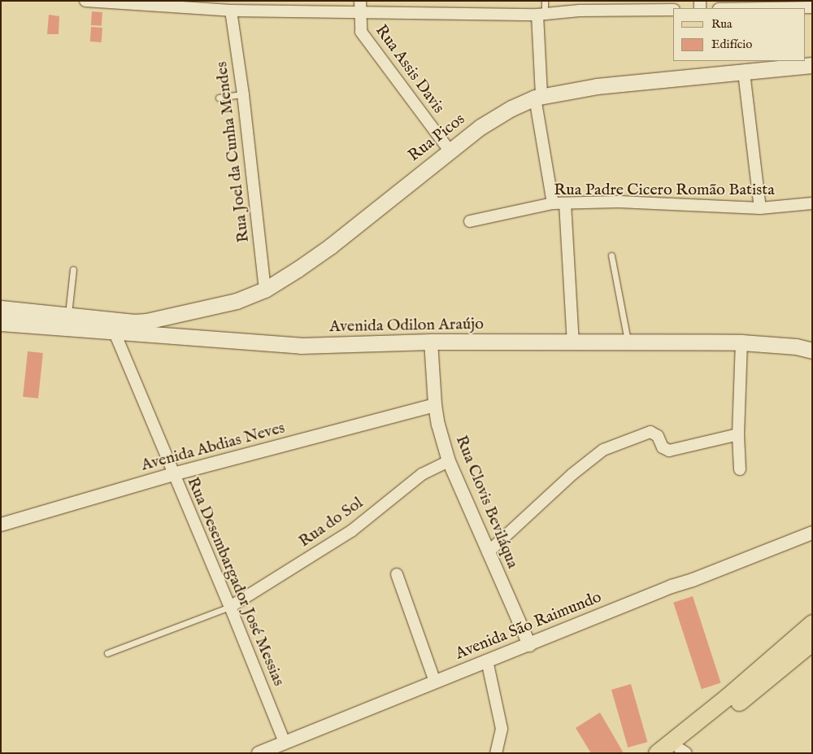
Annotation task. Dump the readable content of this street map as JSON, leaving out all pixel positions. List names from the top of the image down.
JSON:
{
  "streets": {
    "main road": ["Rua Picos", "Avenida Odilon Araújo"],
    "street": [
      "Rua Assis Davis",
      "Rua Joel da Cunha Mendes",
      "Rua Padre Cicero Romão Batista",
      "Avenida Abdias Neves",
      "Rua Clovis Beviláqua",
      "Rua do Sol",
      "Rua Desembargador José Messias",
      "Avenida São Raimundo"
    ]
  },
  "crossings": [
    ["Rua Assis Davis", "Rua Picos"],
    ["Rua Picos", "Rua Joel da Cunha Mendes"],
    ["Rua Picos", "Avenida Odilon Araújo"],
    ["Rua Picos", "Rua Desembargador José Messias"],
    ["Avenida Odilon Araújo", "Rua Clovis Beviláqua"],
    ["Avenida Odilon Araújo", "Rua Desembargador José Messias"],
    ["Avenida Abdias Neves", "Rua Clovis Beviláqua"],
    ["Avenida Abdias Neves", "Rua Desembargador José Messias"],
    ["Rua Clovis Beviláqua", "Rua do Sol"],
    ["Rua Clovis Beviláqua", "Avenida São Raimundo"],
    ["Rua do Sol", "Rua Desembargador José Messias"],
    ["Rua Desembargador José Messias", "Avenida São Raimundo"]
  ],
  "legend": ["Rua", "Edifício"]
}
